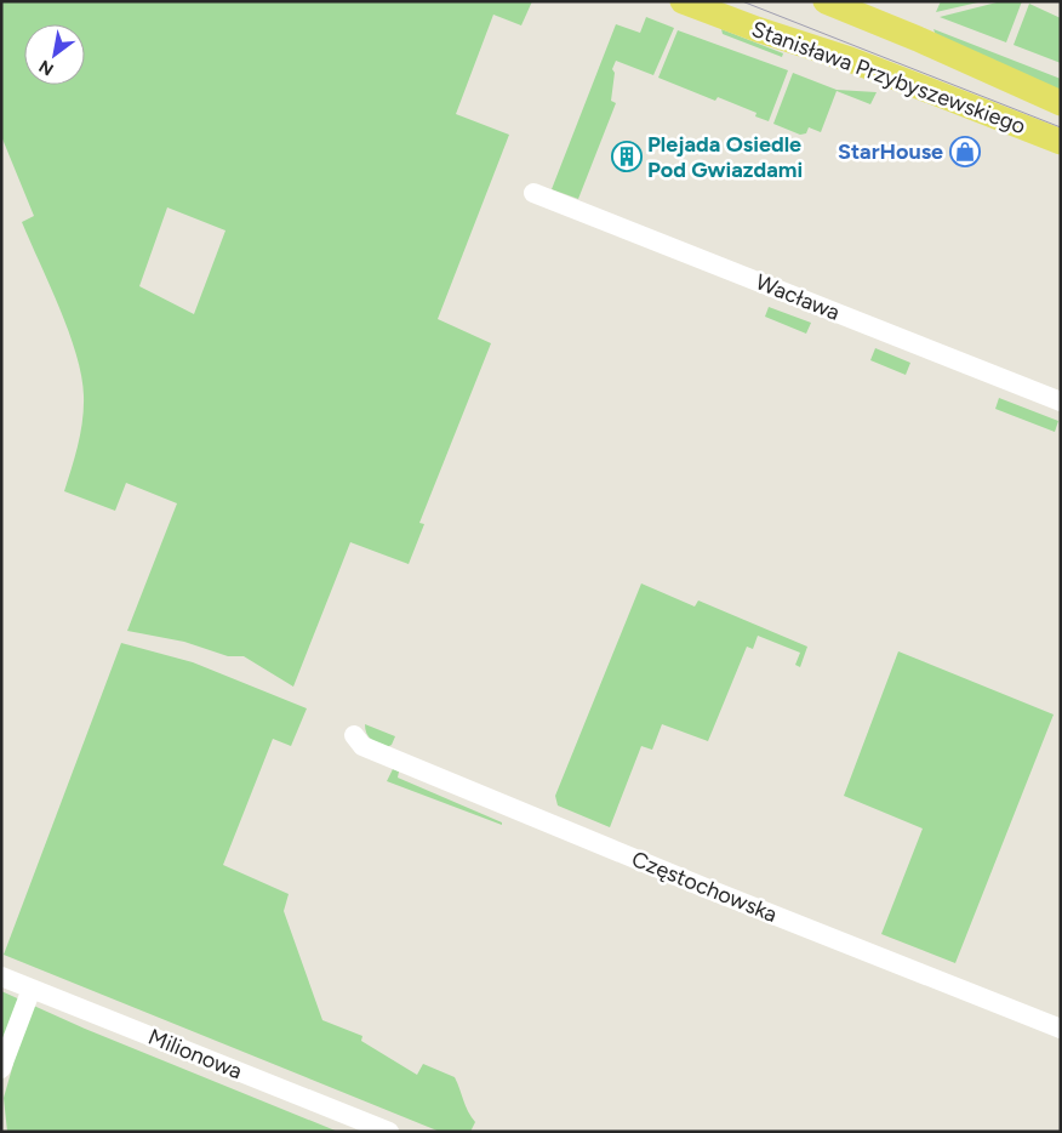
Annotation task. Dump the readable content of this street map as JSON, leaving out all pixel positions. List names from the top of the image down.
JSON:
{
  "streets": {
    "main road": ["Stanisława Przybyszewskiego"],
    "street": ["Wacława", "Częstochowska", "Milionowa"]
  },
  "places": {
    "shop": ["StarHouse"],
    "building": ["Plejada Osiedle Pod Gwiazdami"]
  },
  "north": "bottom left"
}
